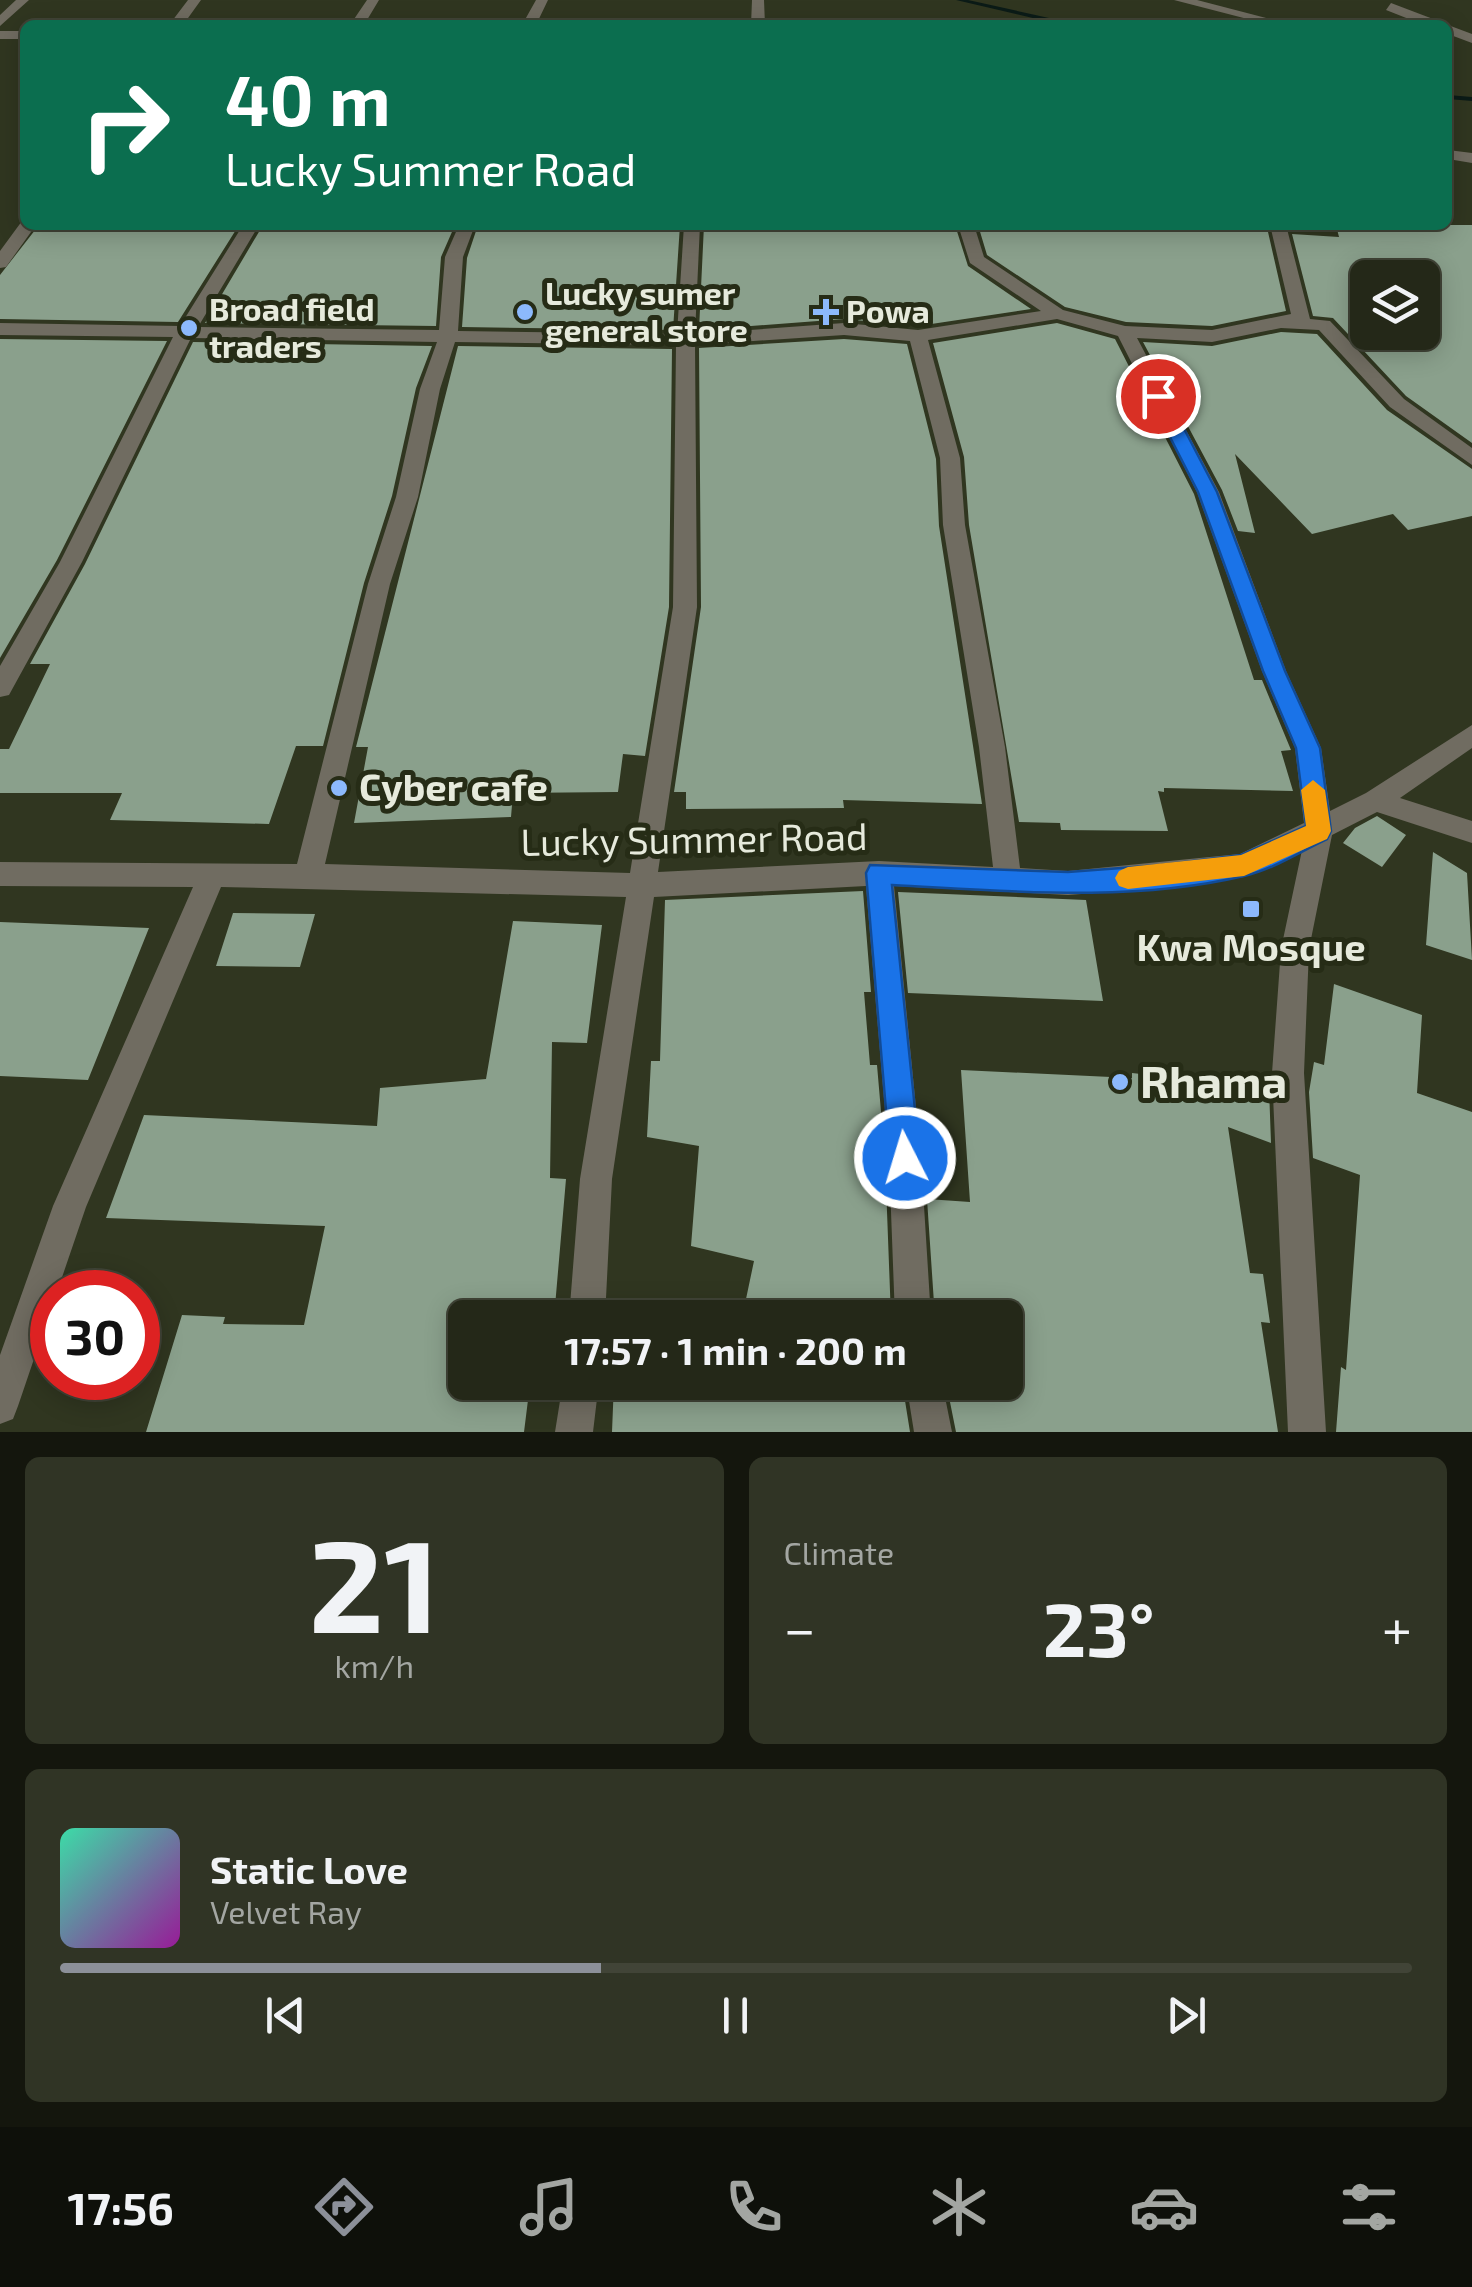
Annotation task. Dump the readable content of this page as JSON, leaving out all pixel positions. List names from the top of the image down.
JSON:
{
  "streets": {
    "street": ["Lucky Summer Road"]
  },
  "places": {
    "other": [
      "Lucky sumer general store",
      "Broad field traders",
      "Cyber cafe",
      "Rhama"
    ],
    "health": ["Powa"],
    "transit": ["Kwa Mosque"]
  },
  "page": {
    "turn": ["40 m", "Lucky Summer Road"],
    "limit": "30",
    "trip": "17:57 · 1 min · 200 m",
    "tile": [
      ["21", "km/h"],
      "Climate"
    ],
    "heat": ["−", "23°", "+"],
    "song": ["Static Love", "Velvet Ray"],
    "tabs": "17:56"
  }
}
